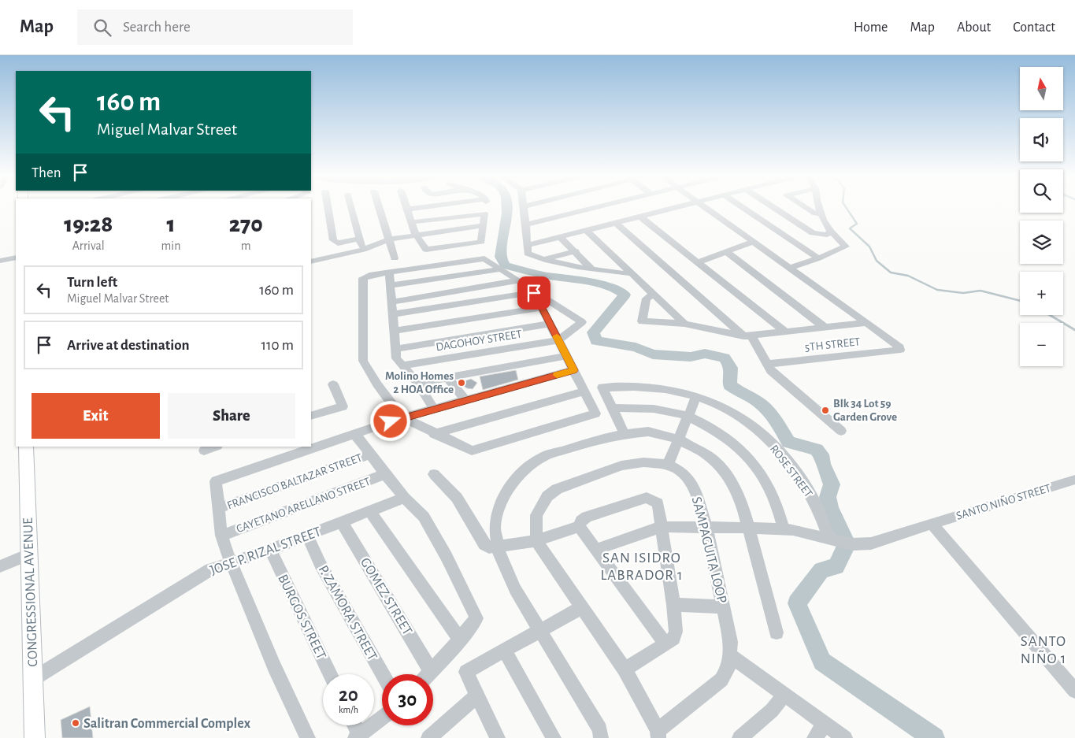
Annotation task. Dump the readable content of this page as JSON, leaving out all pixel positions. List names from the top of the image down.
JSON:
{
  "streets": {
    "main road": ["CONGRESSIONAL AVENUE"],
    "street": [
      "DAGOHOY STREET",
      "5TH STREET",
      "ROSE STREET",
      "FRANCISCO BALTAZAR STREET",
      "SANTO NIÑO STREET",
      "CAYETANO ARELLANO STREET",
      "SAMPAGUITA LOOP",
      "JOSE P. RIZAL STREET",
      "GOMEZ STREET",
      "P. ZAMORA STREET",
      "BURGOS STREET"
    ]
  },
  "crossings": [
    ["ROSE STREET", "SANTO NIÑO STREET"],
    ["SANTO NIÑO STREET", "SAMPAGUITA LOOP"],
    ["JOSE P. RIZAL STREET", "CONGRESSIONAL AVENUE"],
    ["JOSE P. RIZAL STREET", "GOMEZ STREET"],
    ["JOSE P. RIZAL STREET", "P. ZAMORA STREET"],
    ["JOSE P. RIZAL STREET", "BURGOS STREET"]
  ],
  "districts": ["SAN ISIDRO LABRADOR 1", "SANTO NIÑO 1"],
  "places": ["Molino Homes 2 HOA Office", "Blk 34 Lot 59 Garden Grove", "Salitran Commercial Complex"],
  "north": "top",
  "page": {
    "header": "Map",
    "search": "Search here",
    "nav": [
      "Home",
      "Map",
      "About",
      "Contact"
    ],
    "map_buttons": ["+", "−"],
    "turn": ["160 m", "Miguel Malvar Street"],
    "then": "Then",
    "eta": [
      "19:28",
      "Arrival",
      "1",
      "min",
      "270",
      "m"
    ],
    "list": [
      {
        "name": "Turn left",
        "note": "Miguel Malvar Street",
        "value": "160 m"
      },
      {
        "name": "Arrive at destination",
        "value": "110 m"
      }
    ],
    "buttons": ["Exit", "Share"],
    "speed": "20 km/h",
    "limit": "30"
  }
}
